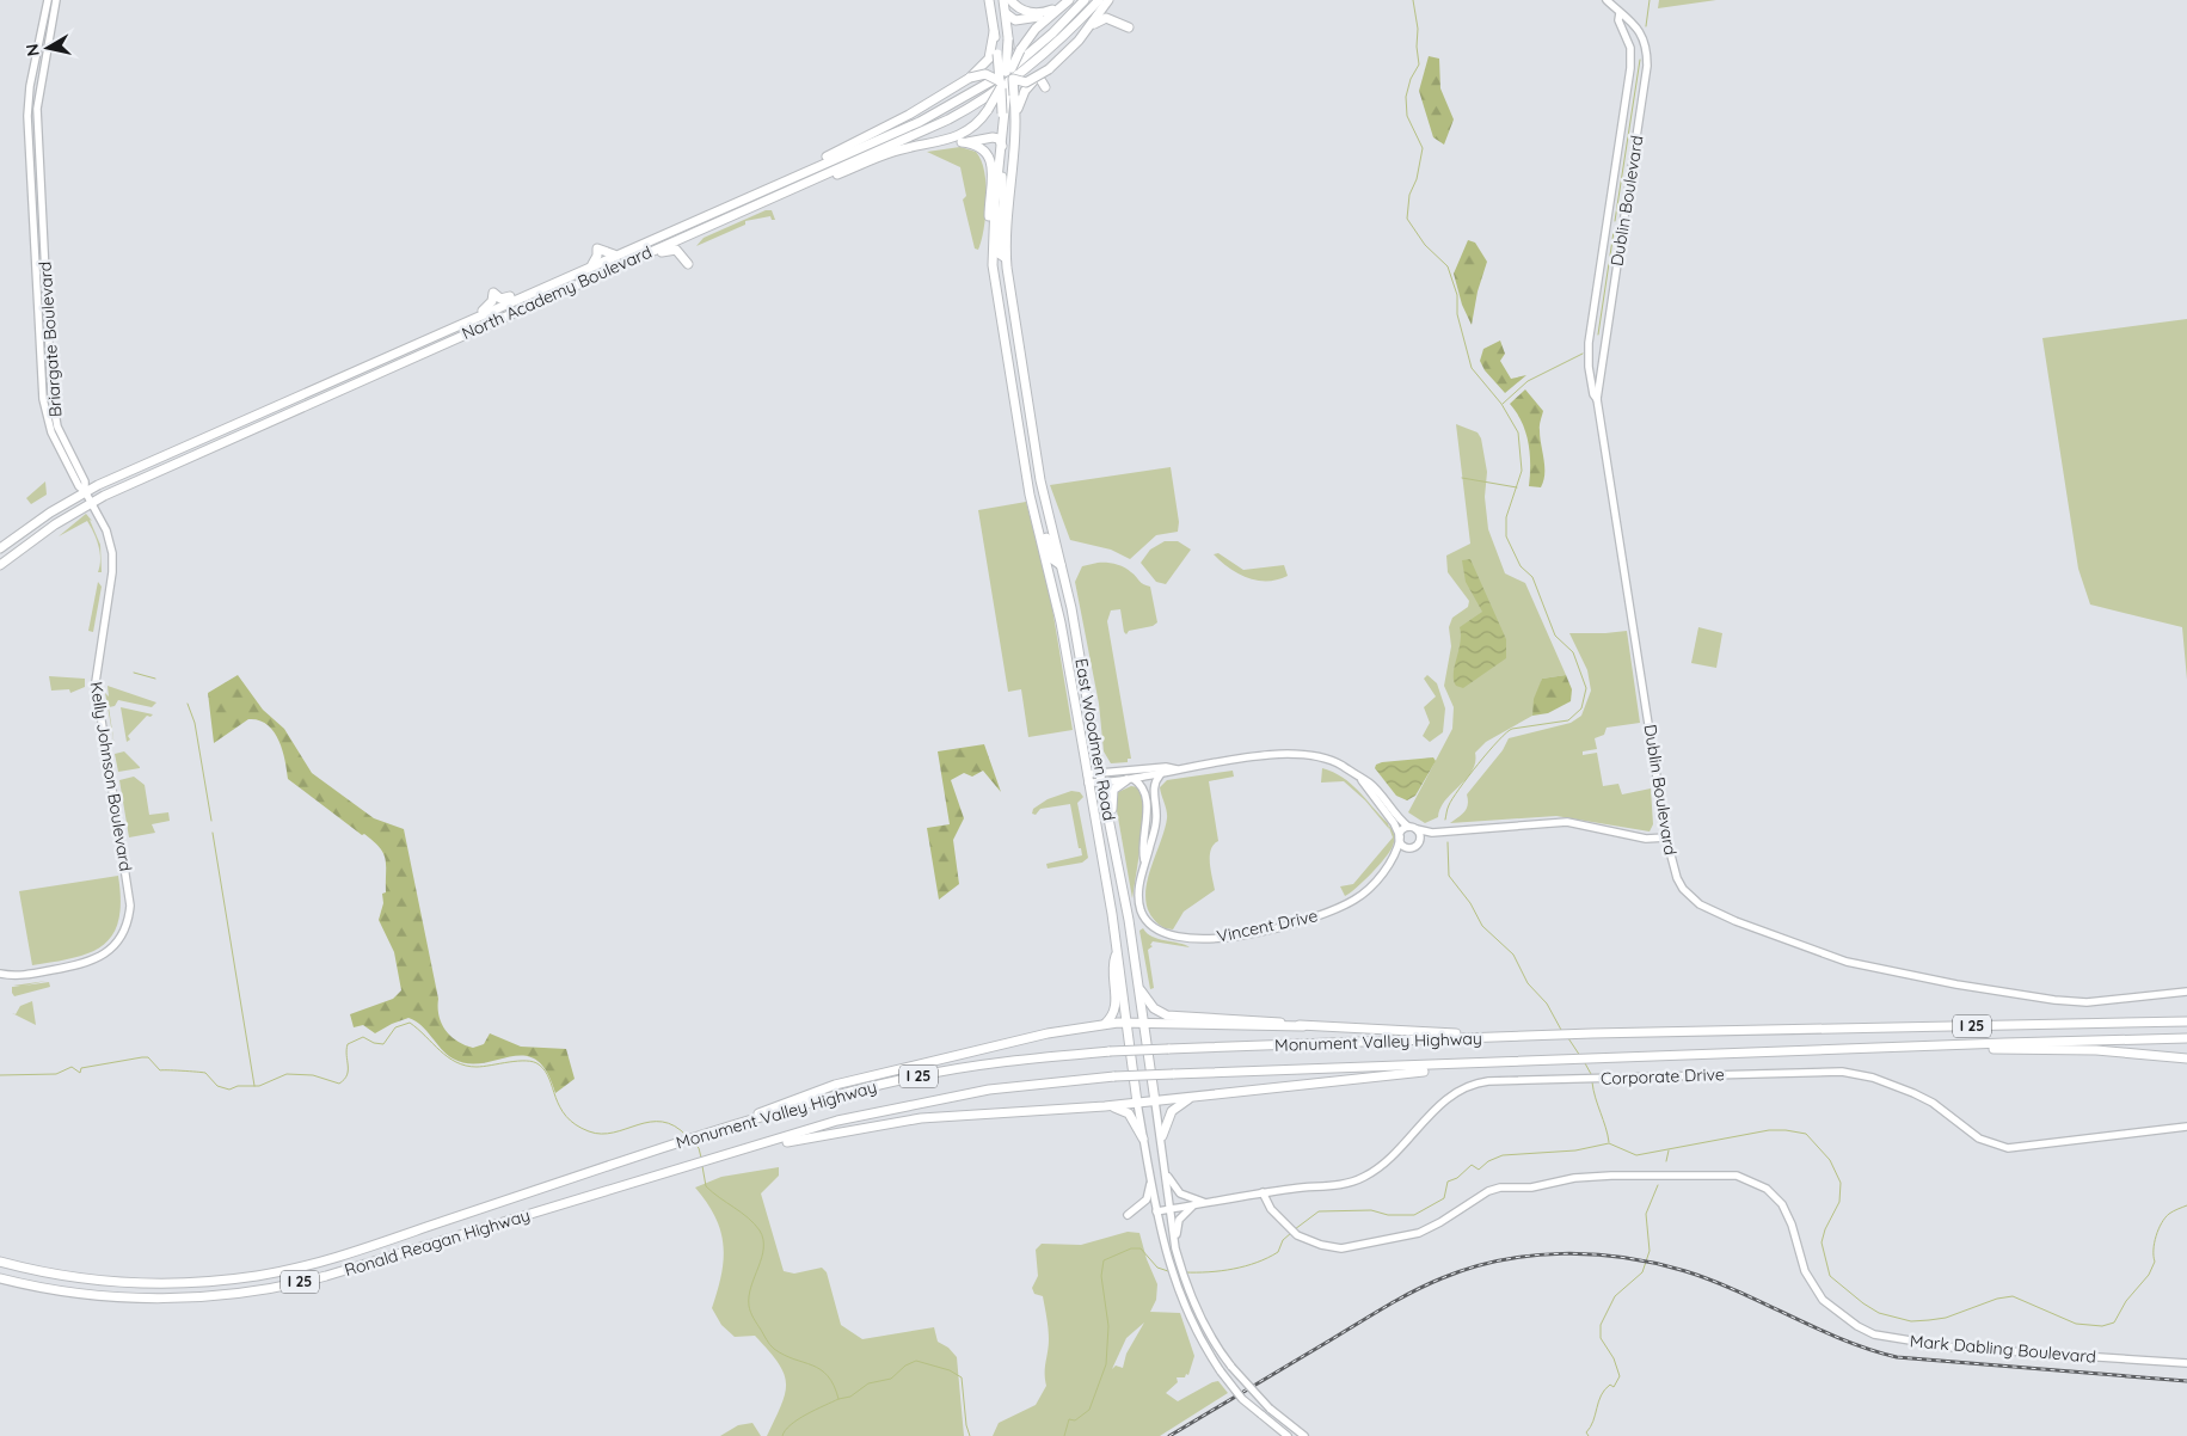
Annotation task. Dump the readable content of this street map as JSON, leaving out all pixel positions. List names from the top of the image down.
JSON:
{
  "streets": {
    "highway": [
      "North Academy Boulevard",
      "East Woodmen Road",
      "I 25",
      "Monument Valley Highway",
      "Ronald Reagan Highway"
    ],
    "street": [
      "Dublin Boulevard",
      "Briargate Boulevard",
      "Kelly Johnson Boulevard",
      "Vincent Drive",
      "Corporate Drive",
      "Mark Dabling Boulevard"
    ]
  },
  "crossings": [
    ["North Academy Boulevard", "Briargate Boulevard"],
    ["North Academy Boulevard", "Kelly Johnson Boulevard"],
    ["Briargate Boulevard", "Kelly Johnson Boulevard"],
    ["East Woodmen Road", "Corporate Drive"],
    ["Monument Valley Highway", "Ronald Reagan Highway"],
    ["Corporate Drive", "Mark Dabling Boulevard"]
  ],
  "north": "left"
}
